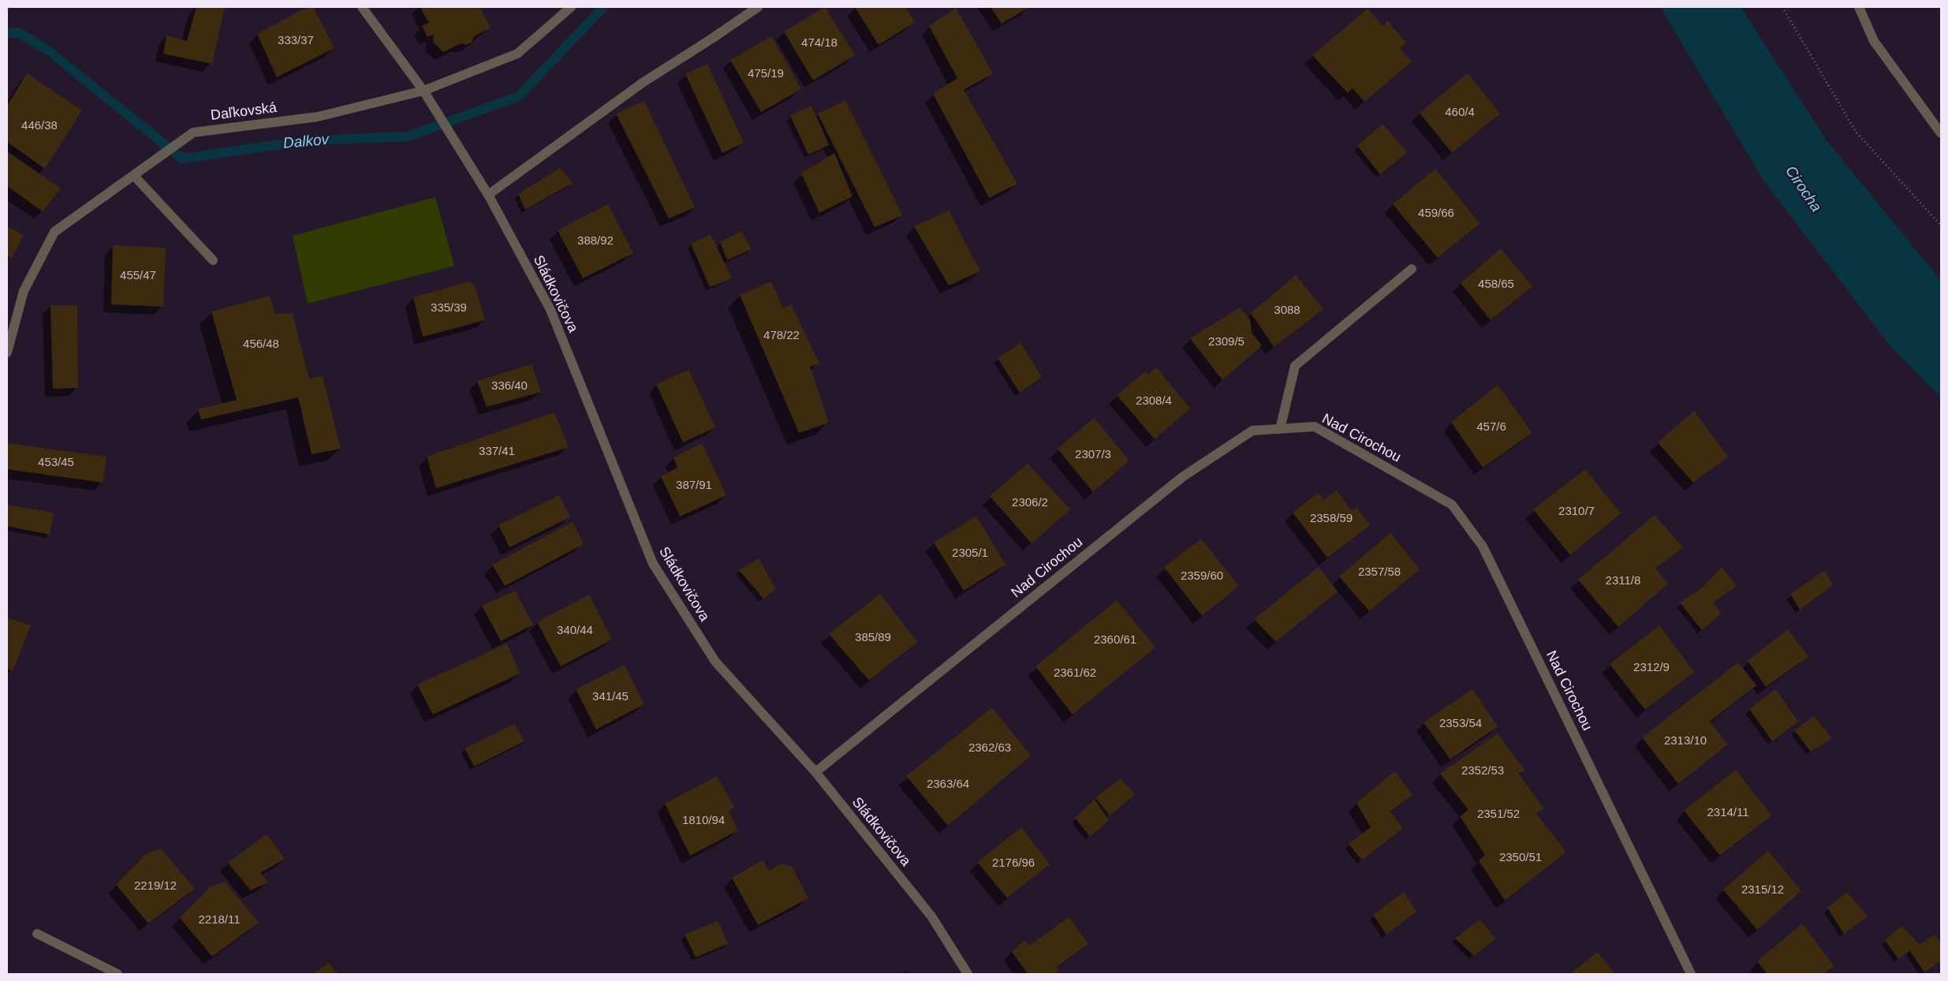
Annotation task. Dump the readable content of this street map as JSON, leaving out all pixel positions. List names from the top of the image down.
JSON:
{
  "streets": {
    "street": ["Daľkovská", "Sládkovičova", "Nad Cirochou"]
  },
  "crossings": [
    ["Daľkovská", "Sládkovičova"],
    ["Sládkovičova", "Nad Cirochou"]
  ],
  "water": ["Dalkov", "Cirocha"],
  "house_numbers": [
    "333/37",
    "474/18",
    "475/19",
    "460/4",
    "446/38",
    "459/66",
    "388/92",
    "455/47",
    "458/65",
    "335/39",
    "3088",
    "478/22",
    "2309/5",
    "456/48",
    "336/40",
    "2308/4",
    "457/6",
    "337/41",
    "2307/3",
    "453/45",
    "387/91",
    "2306/2",
    "2310/7",
    "2358/59",
    "2305/1",
    "2357/58",
    "2359/60",
    "2311/8",
    "340/44",
    "385/89",
    "2360/61",
    "2312/9",
    "2361/62",
    "341/45",
    "2353/54",
    "2313/10",
    "2362/63",
    "2352/53",
    "2363/64",
    "2314/11",
    "2351/52",
    "1810/94",
    "2350/51",
    "2176/96",
    "2219/12",
    "2315/12",
    "2218/11"
  ]
}
